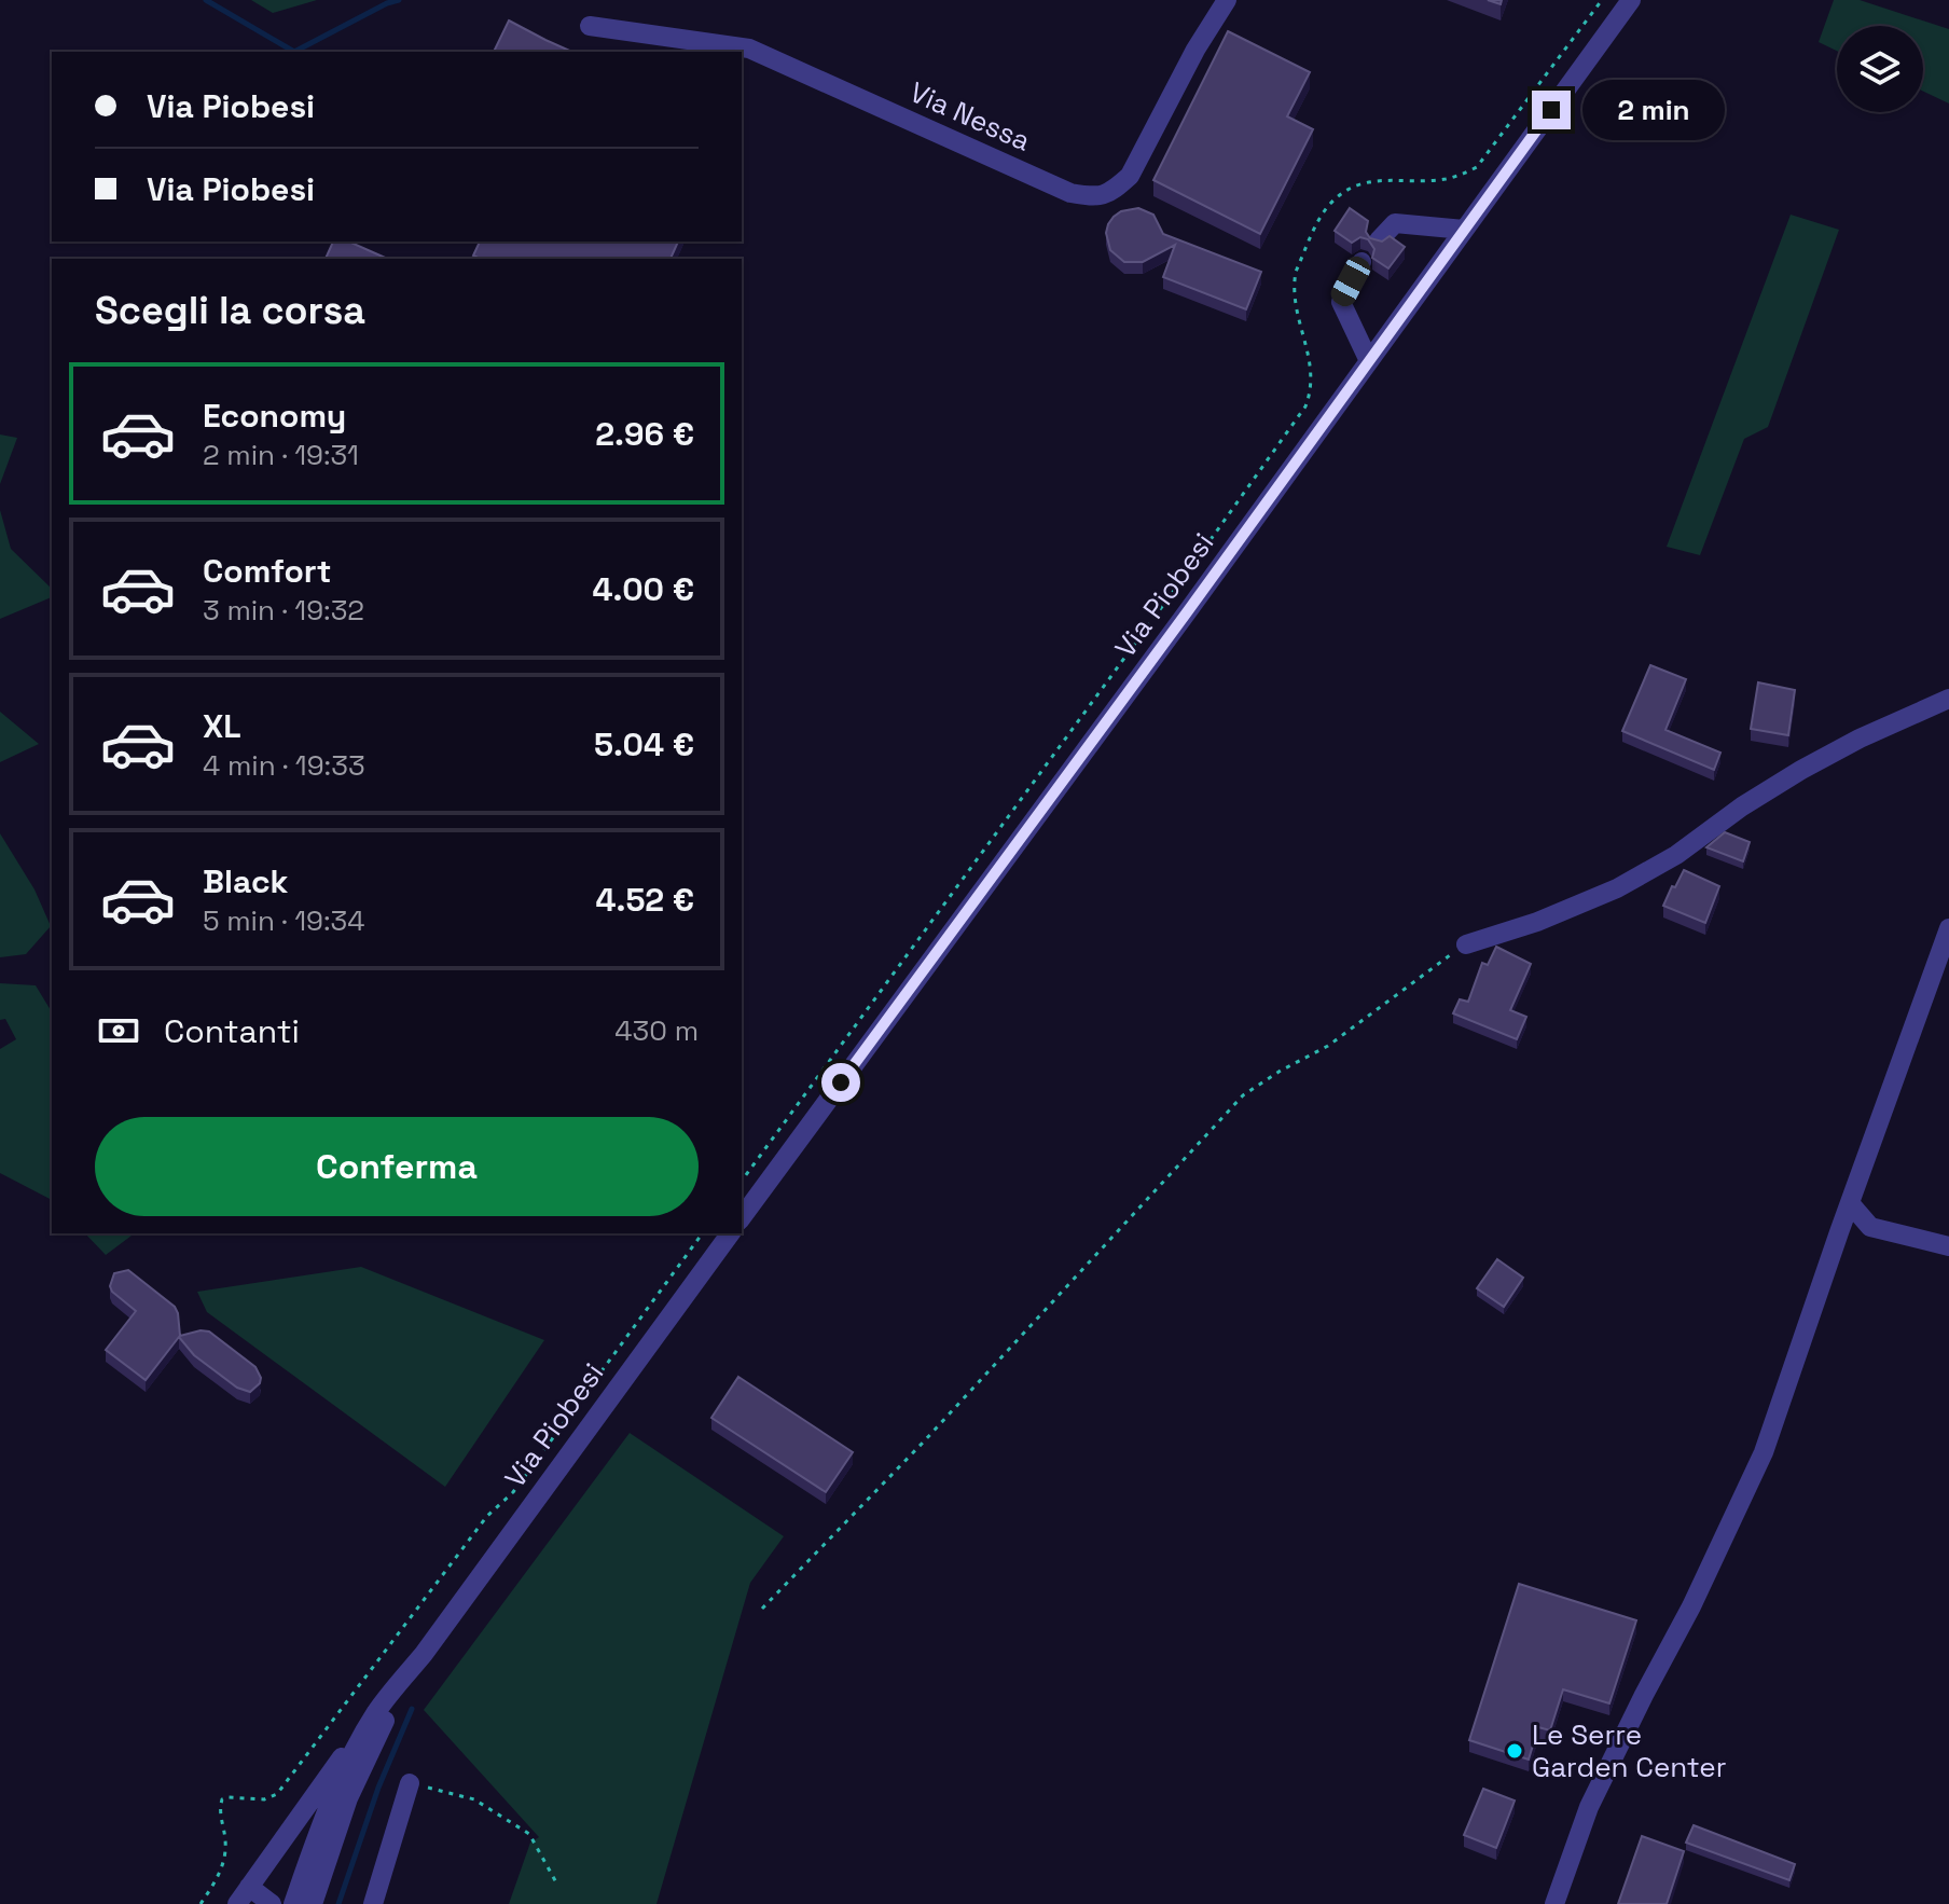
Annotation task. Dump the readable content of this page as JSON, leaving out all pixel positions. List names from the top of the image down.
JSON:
{
  "streets": {
    "street": ["Via Nessa", "Via Piobesi"]
  },
  "places": ["Le Serre Garden Center"],
  "page": {
    "banner": ["Via Piobesi", "Via Piobesi"],
    "bubble": "2 min",
    "heading": "Scegli la corsa",
    "list": [
      {
        "name": "Economy",
        "note": "2 min · 19:31",
        "value": "2.96 €"
      },
      {
        "name": "Comfort",
        "note": "3 min · 19:32",
        "value": "4.00 €"
      },
      {
        "name": "XL",
        "note": "4 min · 19:33",
        "value": "5.04 €"
      },
      {
        "name": "Black",
        "note": "5 min · 19:34",
        "value": "4.52 €"
      }
    ],
    "pay": ["Contanti", "430 m"],
    "buttons": "Conferma"
  }
}
